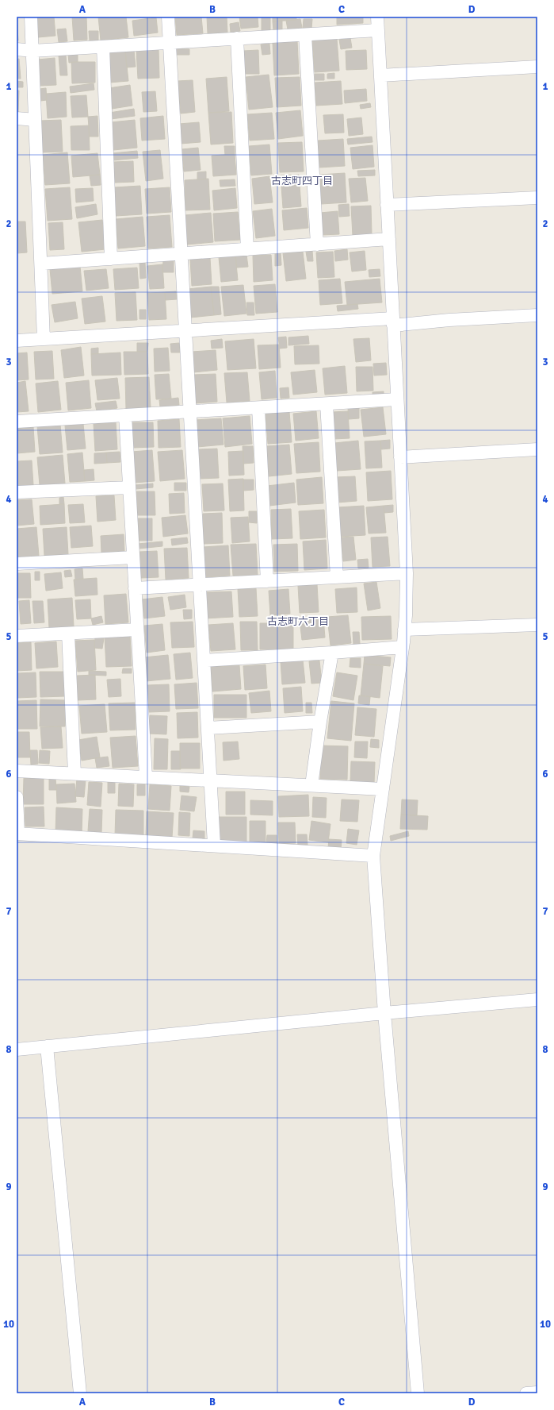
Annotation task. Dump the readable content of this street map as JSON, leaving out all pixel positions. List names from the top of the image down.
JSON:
{
  "districts": ["古志町四丁目", "古志町六丁目"],
  "grid": {
    "columns": [
      "A",
      "B",
      "C",
      "D"
    ],
    "rows": [
      "1",
      "2",
      "3",
      "4",
      "5",
      "6",
      "7",
      "8",
      "9",
      "10"
    ]
  }
}
